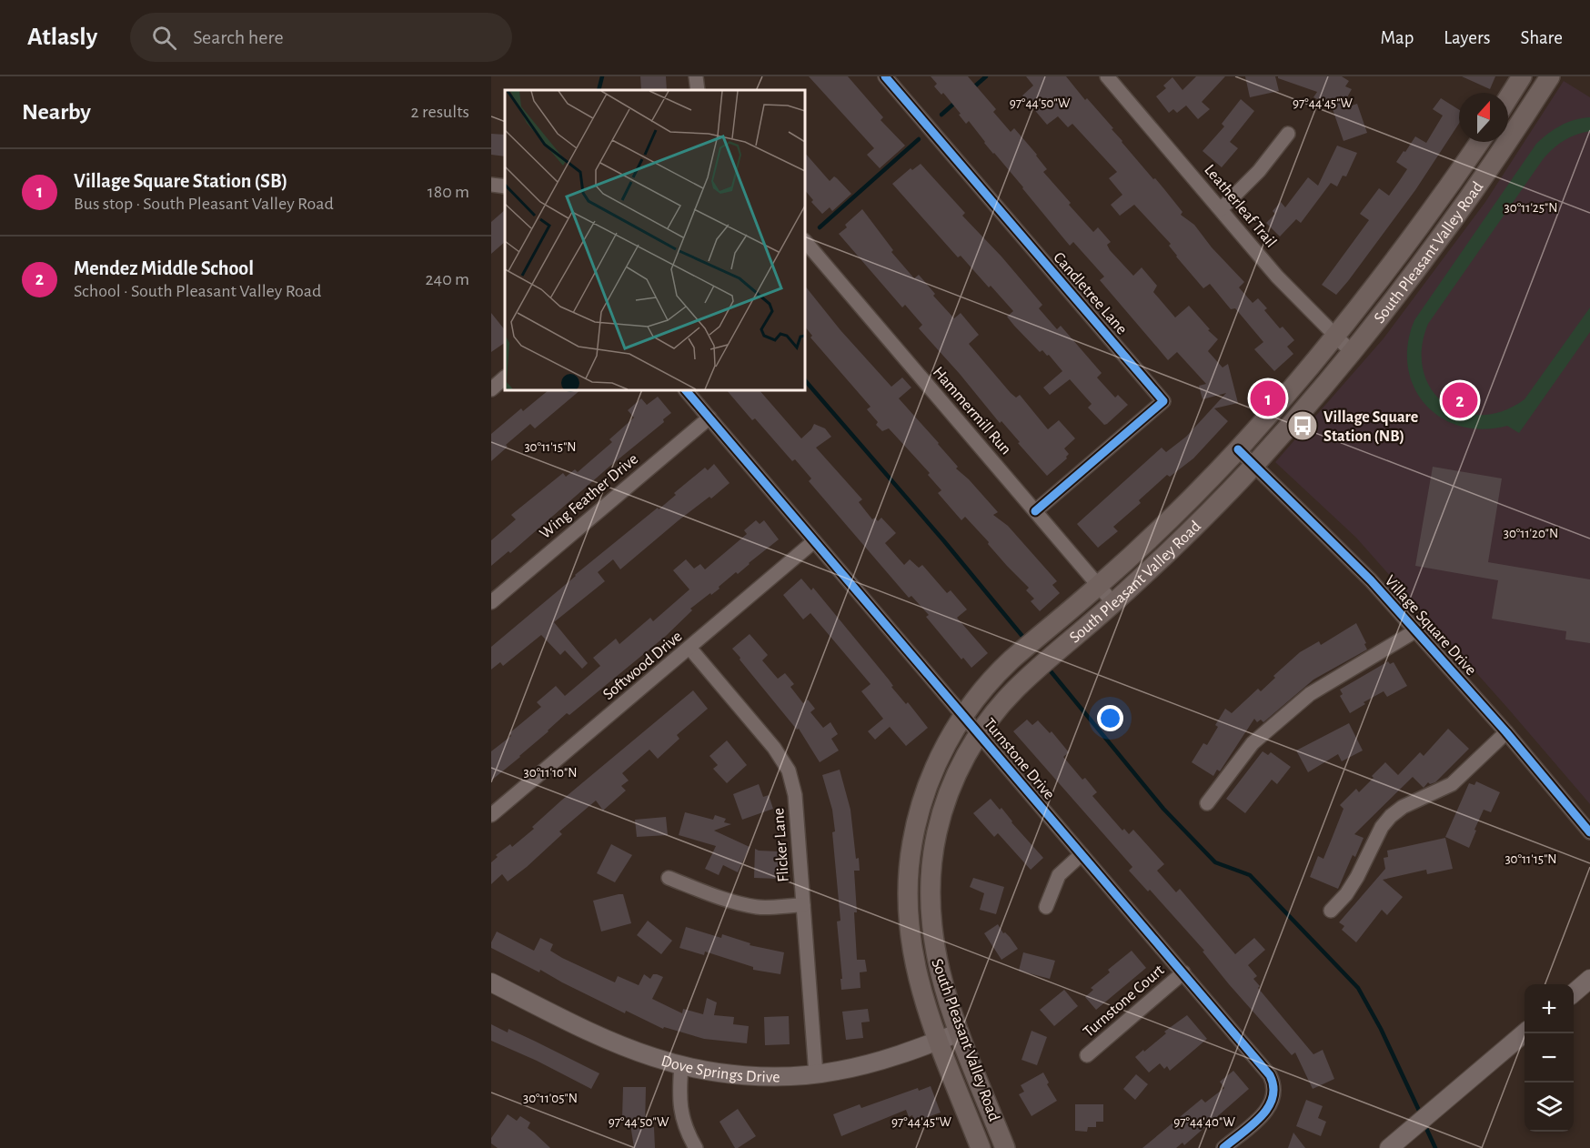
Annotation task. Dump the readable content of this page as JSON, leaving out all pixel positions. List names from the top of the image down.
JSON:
{
  "streets": {
    "main road": ["South Pleasant Valley Road"],
    "street": [
      "Leatherleaf Trail",
      "Candletree Lane",
      "Hammermill Run",
      "Wing Feather Drive",
      "Village Square Drive",
      "Softwood Drive",
      "Turnstone Drive",
      "Flicker Lane",
      "Turnstone Court",
      "Dove Springs Drive"
    ]
  },
  "crossings": [
    ["Leatherleaf Trail", "South Pleasant Valley Road"],
    ["South Pleasant Valley Road", "Hammermill Run"],
    ["South Pleasant Valley Road", "Village Square Drive"],
    ["South Pleasant Valley Road", "Turnstone Drive"],
    ["South Pleasant Valley Road", "Dove Springs Drive"],
    ["Candletree Lane", "Hammermill Run"],
    ["Wing Feather Drive", "Turnstone Drive"],
    ["Softwood Drive", "Turnstone Drive"],
    ["Softwood Drive", "Flicker Lane"],
    ["Turnstone Drive", "Turnstone Court"],
    ["Flicker Lane", "Dove Springs Drive"]
  ],
  "places": {
    "bus stop": ["Village Square Station (NB)"]
  },
  "north": "top",
  "page": {
    "header": "Atlasly",
    "search": "Search here",
    "nav": ["Map", "Layers", "Share"],
    "heading": ["Nearby", "2 results"],
    "list": [
      {
        "mark": "1",
        "name": "Village Square Station (SB)",
        "note": "Bus stop · South Pleasant Valley Road",
        "value": "180 m"
      },
      {
        "mark": "2",
        "name": "Mendez Middle School",
        "note": "School · South Pleasant Valley Road",
        "value": "240 m"
      }
    ],
    "pins": ["1", "2"],
    "map_buttons": ["+", "−"]
  },
  "coordinates": [
    "97°44'50\"W",
    "97°44'45\"W",
    "30°11'25\"N",
    "30°11'15\"N",
    "30°11'20\"N",
    "30°11'10\"N",
    "30°11'05\"N",
    "97°44'40\"W"
  ]
}
